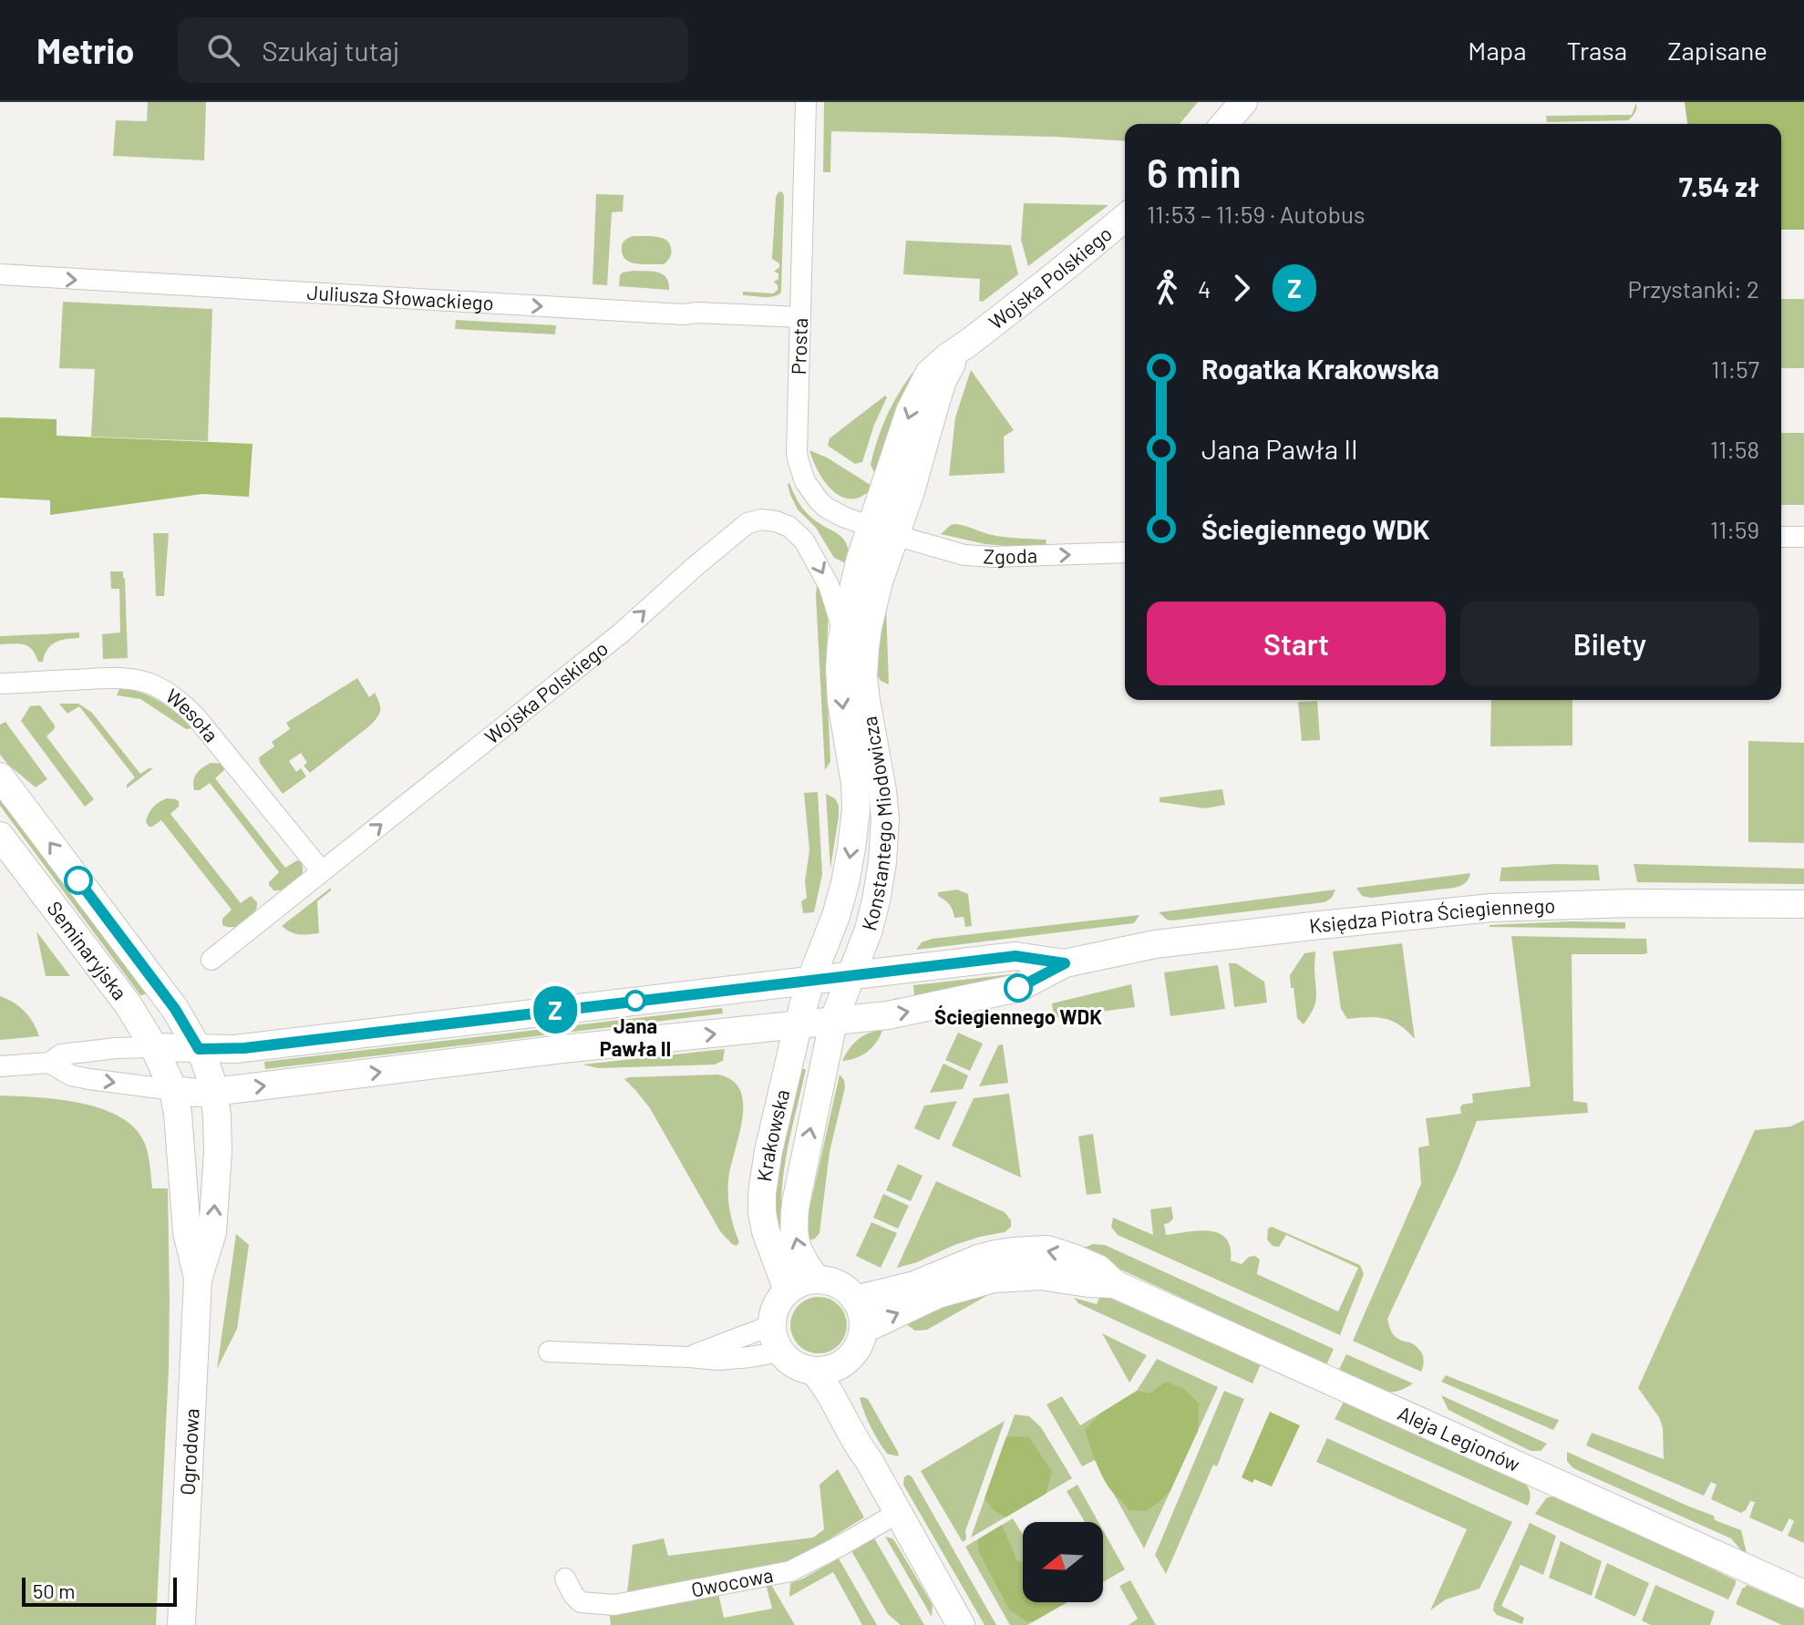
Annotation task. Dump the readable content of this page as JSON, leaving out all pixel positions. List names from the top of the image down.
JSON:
{
  "streets": {
    "street": [
      "Wojska Polskiego",
      "Juliusza Słowackiego",
      "Prosta",
      "Zgoda",
      "Wesoła",
      "Konstantego Miodowicza",
      "Księdza Piotra Ściegiennego",
      "Seminaryjska",
      "Krakowska",
      "Aleja Legionów",
      "Ogrodowa",
      "Owocowa"
    ]
  },
  "crossings": [
    ["Wojska Polskiego", "Prosta"],
    ["Wojska Polskiego", "Zgoda"],
    ["Wojska Polskiego", "Wesoła"],
    ["Wojska Polskiego", "Konstantego Miodowicza"],
    ["Juliusza Słowackiego", "Prosta"],
    ["Prosta", "Zgoda"],
    ["Prosta", "Konstantego Miodowicza"],
    ["Zgoda", "Konstantego Miodowicza"],
    ["Konstantego Miodowicza", "Księdza Piotra Ściegiennego"],
    ["Konstantego Miodowicza", "Krakowska"],
    ["Księdza Piotra Ściegiennego", "Krakowska"],
    ["Seminaryjska", "Ogrodowa"],
    ["Krakowska", "Aleja Legionów"]
  ],
  "one_way": ["Wojska Polskiego", "Juliusza Słowackiego", "Zgoda"],
  "places": ["Ściegiennego WDK", "Jana Pawła II"],
  "lines": ["bus line Z"],
  "scale_bar": "50 m",
  "north": "left",
  "page": {
    "header": "Metrio",
    "search": "Szukaj tutaj",
    "nav": ["Mapa", "Trasa", "Zapisane"],
    "on_map": "Z",
    "heading": ["6 min", "11:53 – 11:59 · Autobus", "7.54 zł"],
    "legs": ["4", "Z", "Przystanki: 2"],
    "list": [
      {
        "name": "Rogatka Krakowska",
        "value": "11:57"
      },
      {
        "name": "Jana Pawła II",
        "value": "11:58"
      },
      {
        "name": "Ściegiennego WDK",
        "value": "11:59"
      }
    ],
    "buttons": ["Start", "Bilety"],
    "scale": "50 m"
  }
}
